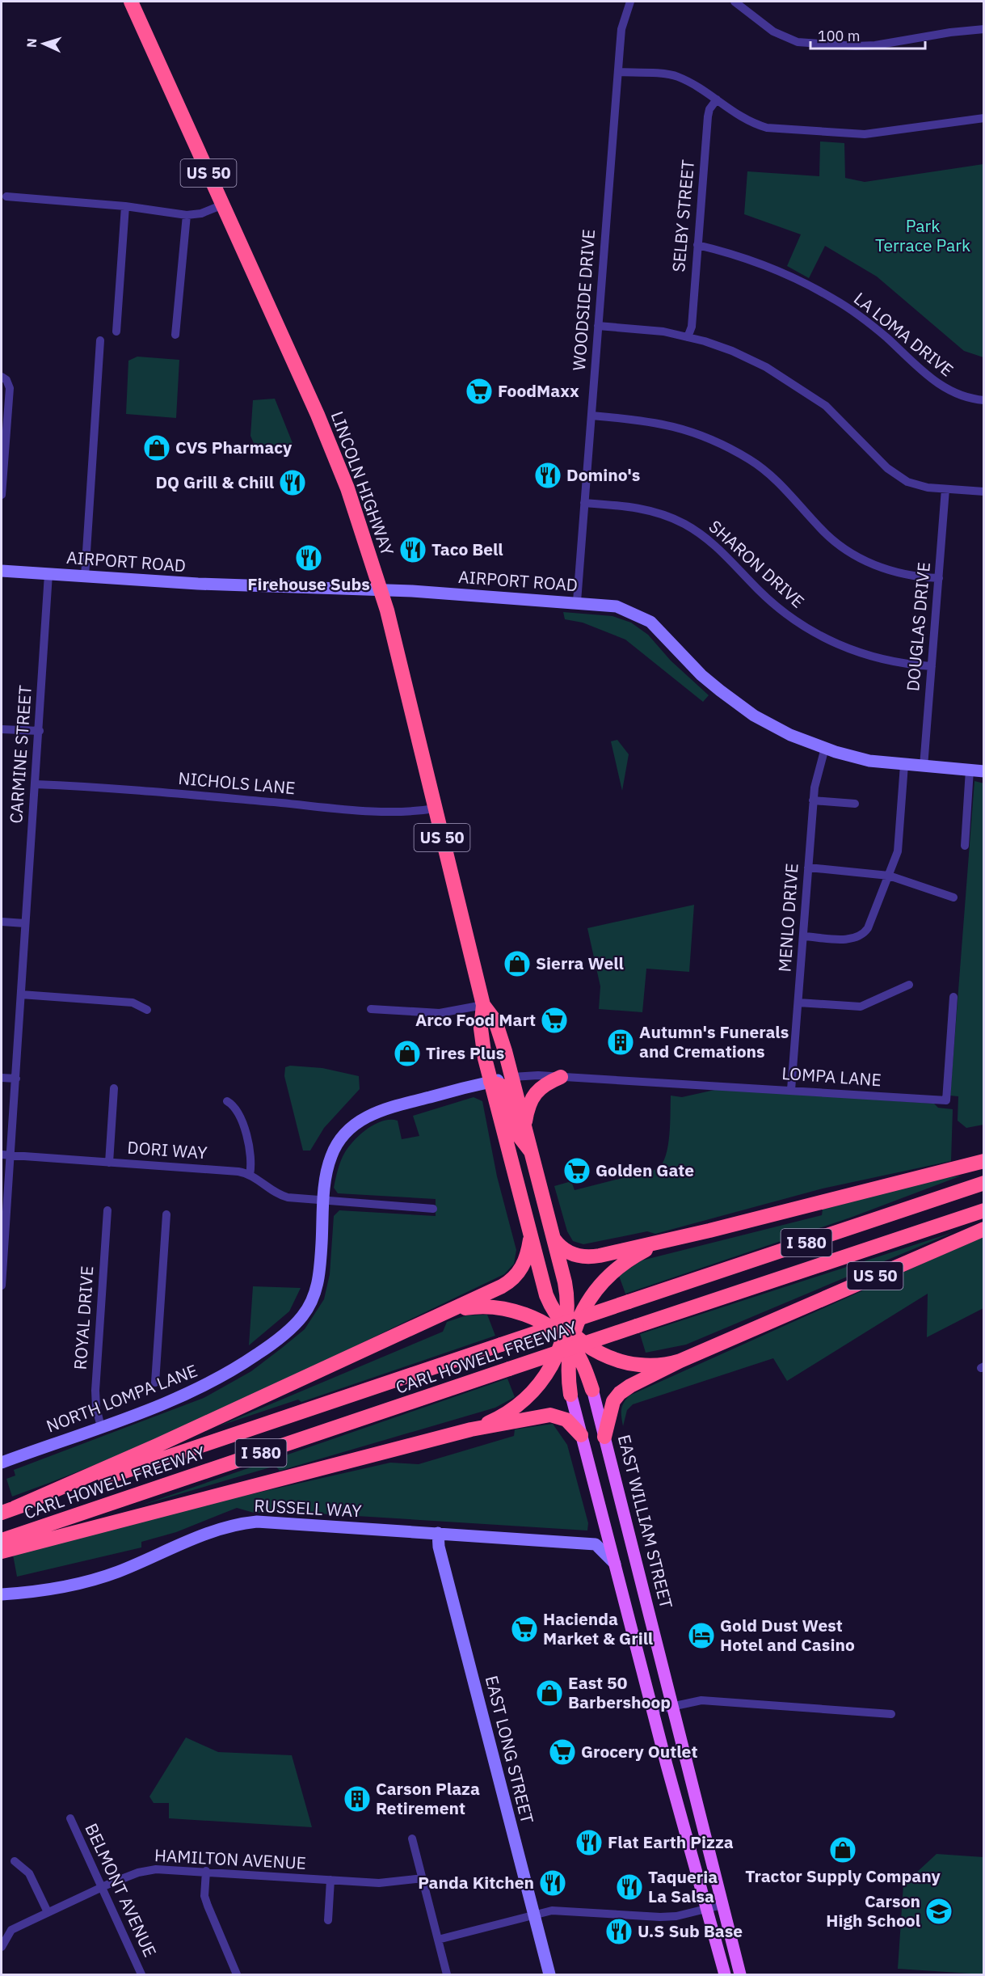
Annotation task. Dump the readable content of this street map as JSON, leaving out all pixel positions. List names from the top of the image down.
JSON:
{
  "streets": {
    "highway": [
      "US 50",
      "LINCOLN HIGHWAY",
      "I 580",
      "CARL HOWELL FREEWAY"
    ],
    "main road": ["EAST WILLIAM STREET"],
    "street": [
      "SELBY STREET",
      "WOODSIDE DRIVE",
      "LA LOMA DRIVE",
      "AIRPORT ROAD",
      "SHARON DRIVE",
      "DOUGLAS DRIVE",
      "CARMINE STREET",
      "NICHOLS LANE",
      "MENLO DRIVE",
      "LOMPA LANE",
      "DORI WAY",
      "ROYAL DRIVE",
      "NORTH LOMPA LANE",
      "RUSSELL WAY",
      "EAST LONG STREET",
      "HAMILTON AVENUE",
      "BELMONT AVENUE"
    ]
  },
  "crossings": [
    ["US 50", "LINCOLN HIGHWAY"],
    ["US 50", "LOMPA LANE"],
    ["US 50", "NORTH LOMPA LANE"],
    ["SELBY STREET", "LA LOMA DRIVE"],
    ["WOODSIDE DRIVE", "AIRPORT ROAD"],
    ["WOODSIDE DRIVE", "SHARON DRIVE"],
    ["LINCOLN HIGHWAY", "AIRPORT ROAD"],
    ["LINCOLN HIGHWAY", "NICHOLS LANE"],
    ["LINCOLN HIGHWAY", "LOMPA LANE"],
    ["LINCOLN HIGHWAY", "NORTH LOMPA LANE"],
    ["AIRPORT ROAD", "DOUGLAS DRIVE"],
    ["AIRPORT ROAD", "CARMINE STREET"],
    ["AIRPORT ROAD", "MENLO DRIVE"],
    ["SHARON DRIVE", "DOUGLAS DRIVE"],
    ["CARMINE STREET", "NICHOLS LANE"],
    ["CARMINE STREET", "DORI WAY"],
    ["MENLO DRIVE", "LOMPA LANE"],
    ["LOMPA LANE", "NORTH LOMPA LANE"],
    ["DORI WAY", "NORTH LOMPA LANE"],
    ["ROYAL DRIVE", "NORTH LOMPA LANE"],
    ["RUSSELL WAY", "EAST LONG STREET"],
    ["HAMILTON AVENUE", "BELMONT AVENUE"]
  ],
  "parks": ["Park Terrace Park"],
  "places": {
    "supermarket": [
      "FoodMaxx",
      "Arco Food Mart",
      "Golden Gate",
      "Hacienda Market & Grill",
      "Grocery Outlet"
    ],
    "shop": [
      "CVS Pharmacy",
      "Sierra Well",
      "Tires Plus",
      "East 50 Barbershoop",
      "Tractor Supply Company"
    ],
    "restaurant": [
      "Domino's",
      "DQ Grill & Chill",
      "Taco Bell",
      "Firehouse Subs",
      "Flat Earth Pizza",
      "Panda Kitchen",
      "Taqueria La Salsa",
      "U.S Sub Base"
    ],
    "building": ["Autumn's Funerals and Cremations", "Carson Plaza Retirement"],
    "hotel": ["Gold Dust West Hotel and Casino"],
    "school or university": ["Carson High School"]
  },
  "scale_bar": "100 m",
  "north": "left"
}
